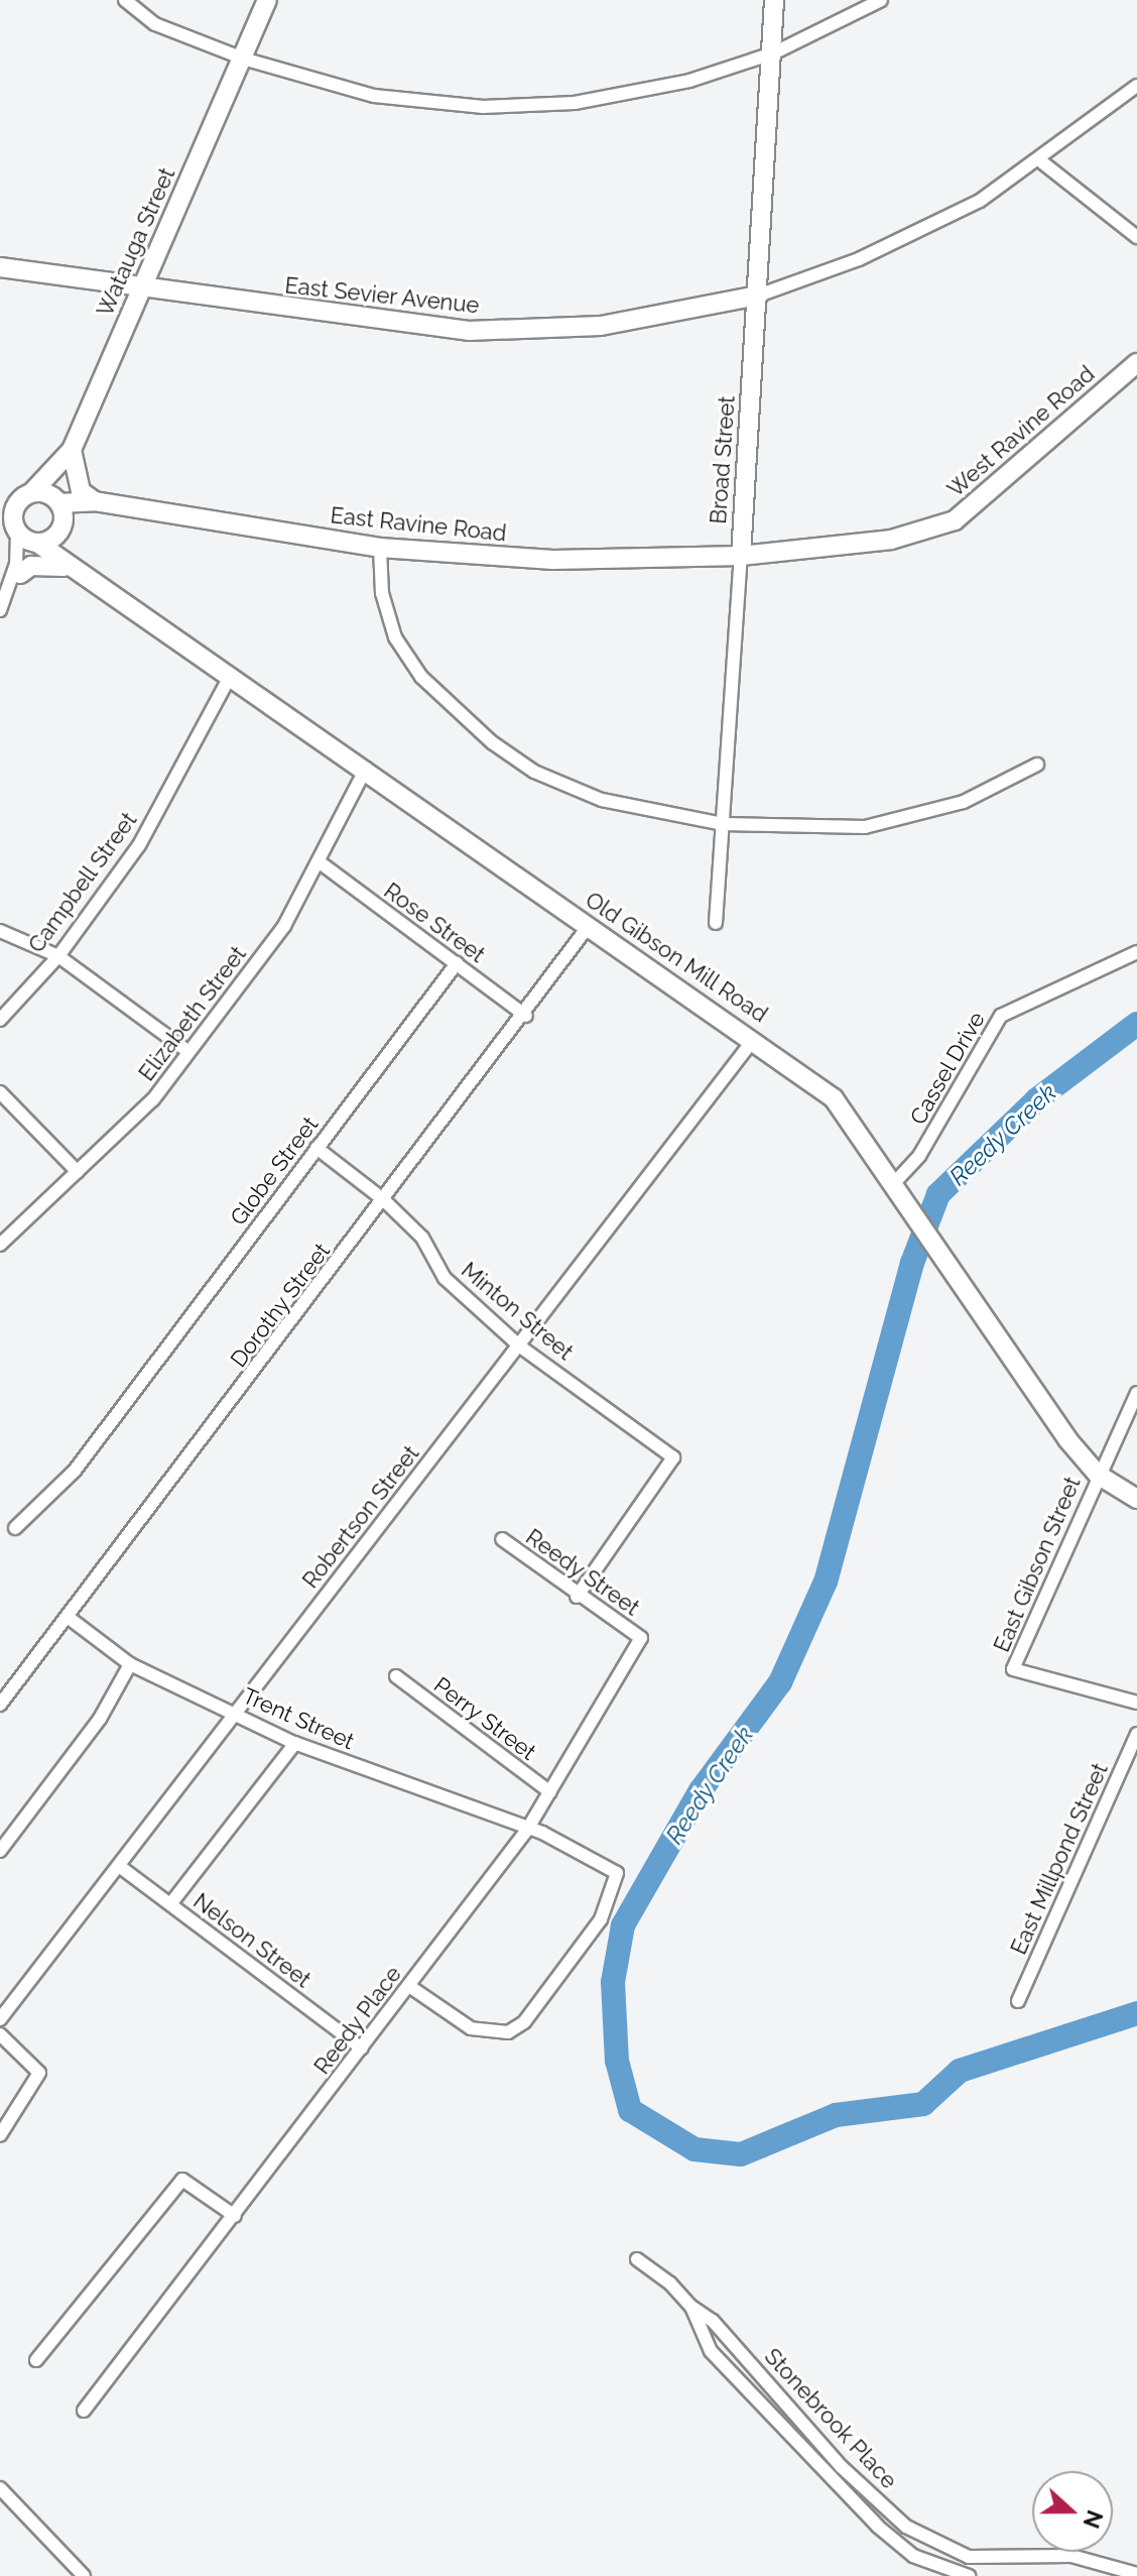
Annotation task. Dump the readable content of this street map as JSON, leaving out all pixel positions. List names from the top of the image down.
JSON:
{
  "streets": {
    "street": [
      "Watauga Street",
      "East Sevier Avenue",
      "West Ravine Road",
      "Broad Street",
      "East Ravine Road",
      "Campbell Street",
      "Rose Street",
      "Old Gibson Mill Road",
      "Elizabeth Street",
      "Cassel Drive",
      "Globe Street",
      "Dorothy Street",
      "Minton Street",
      "Robertson Street",
      "East Gibson Street",
      "Reedy Street",
      "Trent Street",
      "Perry Street",
      "East Millpond Street",
      "Nelson Street",
      "Reedy Place",
      "Stonebrook Place"
    ]
  },
  "crossings": [
    ["Watauga Street", "East Sevier Avenue"],
    ["East Sevier Avenue", "Broad Street"],
    ["West Ravine Road", "Broad Street"],
    ["West Ravine Road", "East Ravine Road"],
    ["Broad Street", "East Ravine Road"],
    ["Campbell Street", "Old Gibson Mill Road"],
    ["Rose Street", "Elizabeth Street"],
    ["Rose Street", "Globe Street"],
    ["Rose Street", "Dorothy Street"],
    ["Old Gibson Mill Road", "Elizabeth Street"],
    ["Old Gibson Mill Road", "Cassel Drive"],
    ["Old Gibson Mill Road", "Dorothy Street"],
    ["Old Gibson Mill Road", "Robertson Street"],
    ["Old Gibson Mill Road", "East Gibson Street"],
    ["Globe Street", "Minton Street"],
    ["Dorothy Street", "Minton Street"],
    ["Dorothy Street", "Trent Street"],
    ["Minton Street", "Robertson Street"],
    ["Minton Street", "Reedy Street"],
    ["Robertson Street", "Trent Street"],
    ["Robertson Street", "Nelson Street"],
    ["Reedy Street", "Reedy Place"],
    ["Trent Street", "Reedy Place"],
    ["Perry Street", "Reedy Place"],
    ["Nelson Street", "Reedy Place"]
  ],
  "water": ["Reedy Creek"],
  "north": "right"
}
